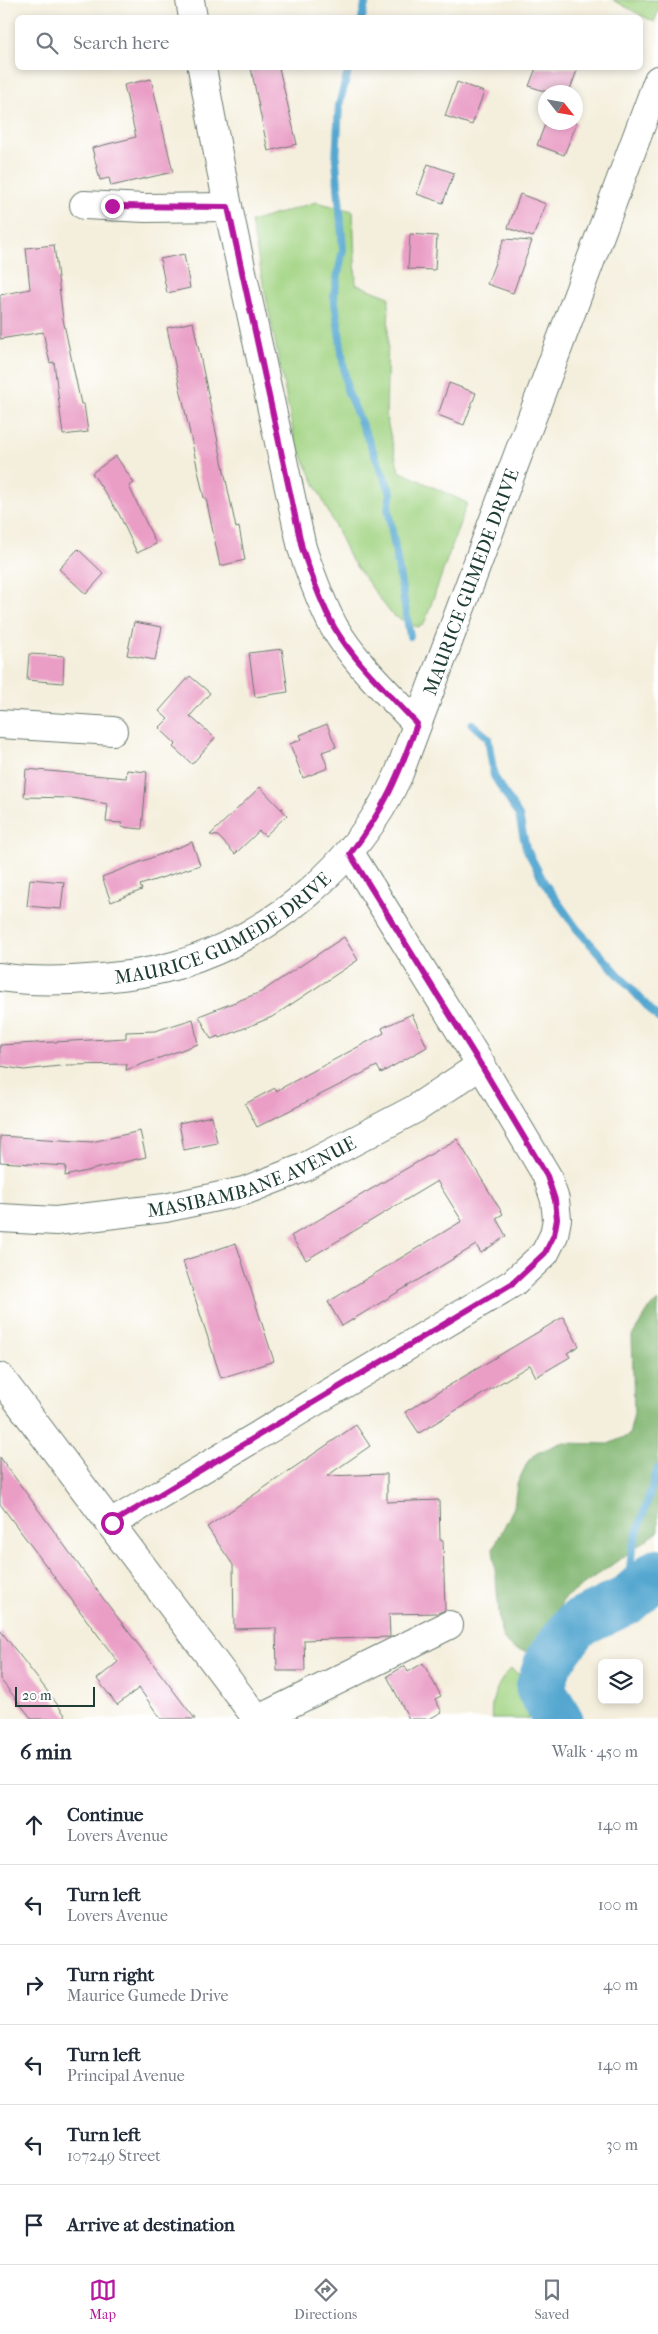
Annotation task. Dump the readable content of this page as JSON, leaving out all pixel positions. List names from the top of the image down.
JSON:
{
  "streets": {
    "street": ["MAURICE GUMEDE DRIVE", "MASIBAMBANE AVENUE"]
  },
  "scale_bar": "20 m",
  "north": "bottom right",
  "page": {
    "search": "Search here",
    "scale": "20 m",
    "heading": ["6 min", "Walk · 450 m"],
    "list": [
      ["Continue", "Lovers Avenue", "140 m"],
      ["Turn left", "Lovers Avenue", "100 m"],
      ["Turn right", "Maurice Gumede Drive", "40 m"],
      ["Turn left", "Principal Avenue", "140 m"],
      ["Turn left", "107249 Street", "30 m"],
      "Arrive at destination"
    ],
    "nav": ["Map", "Directions", "Saved"]
  }
}
